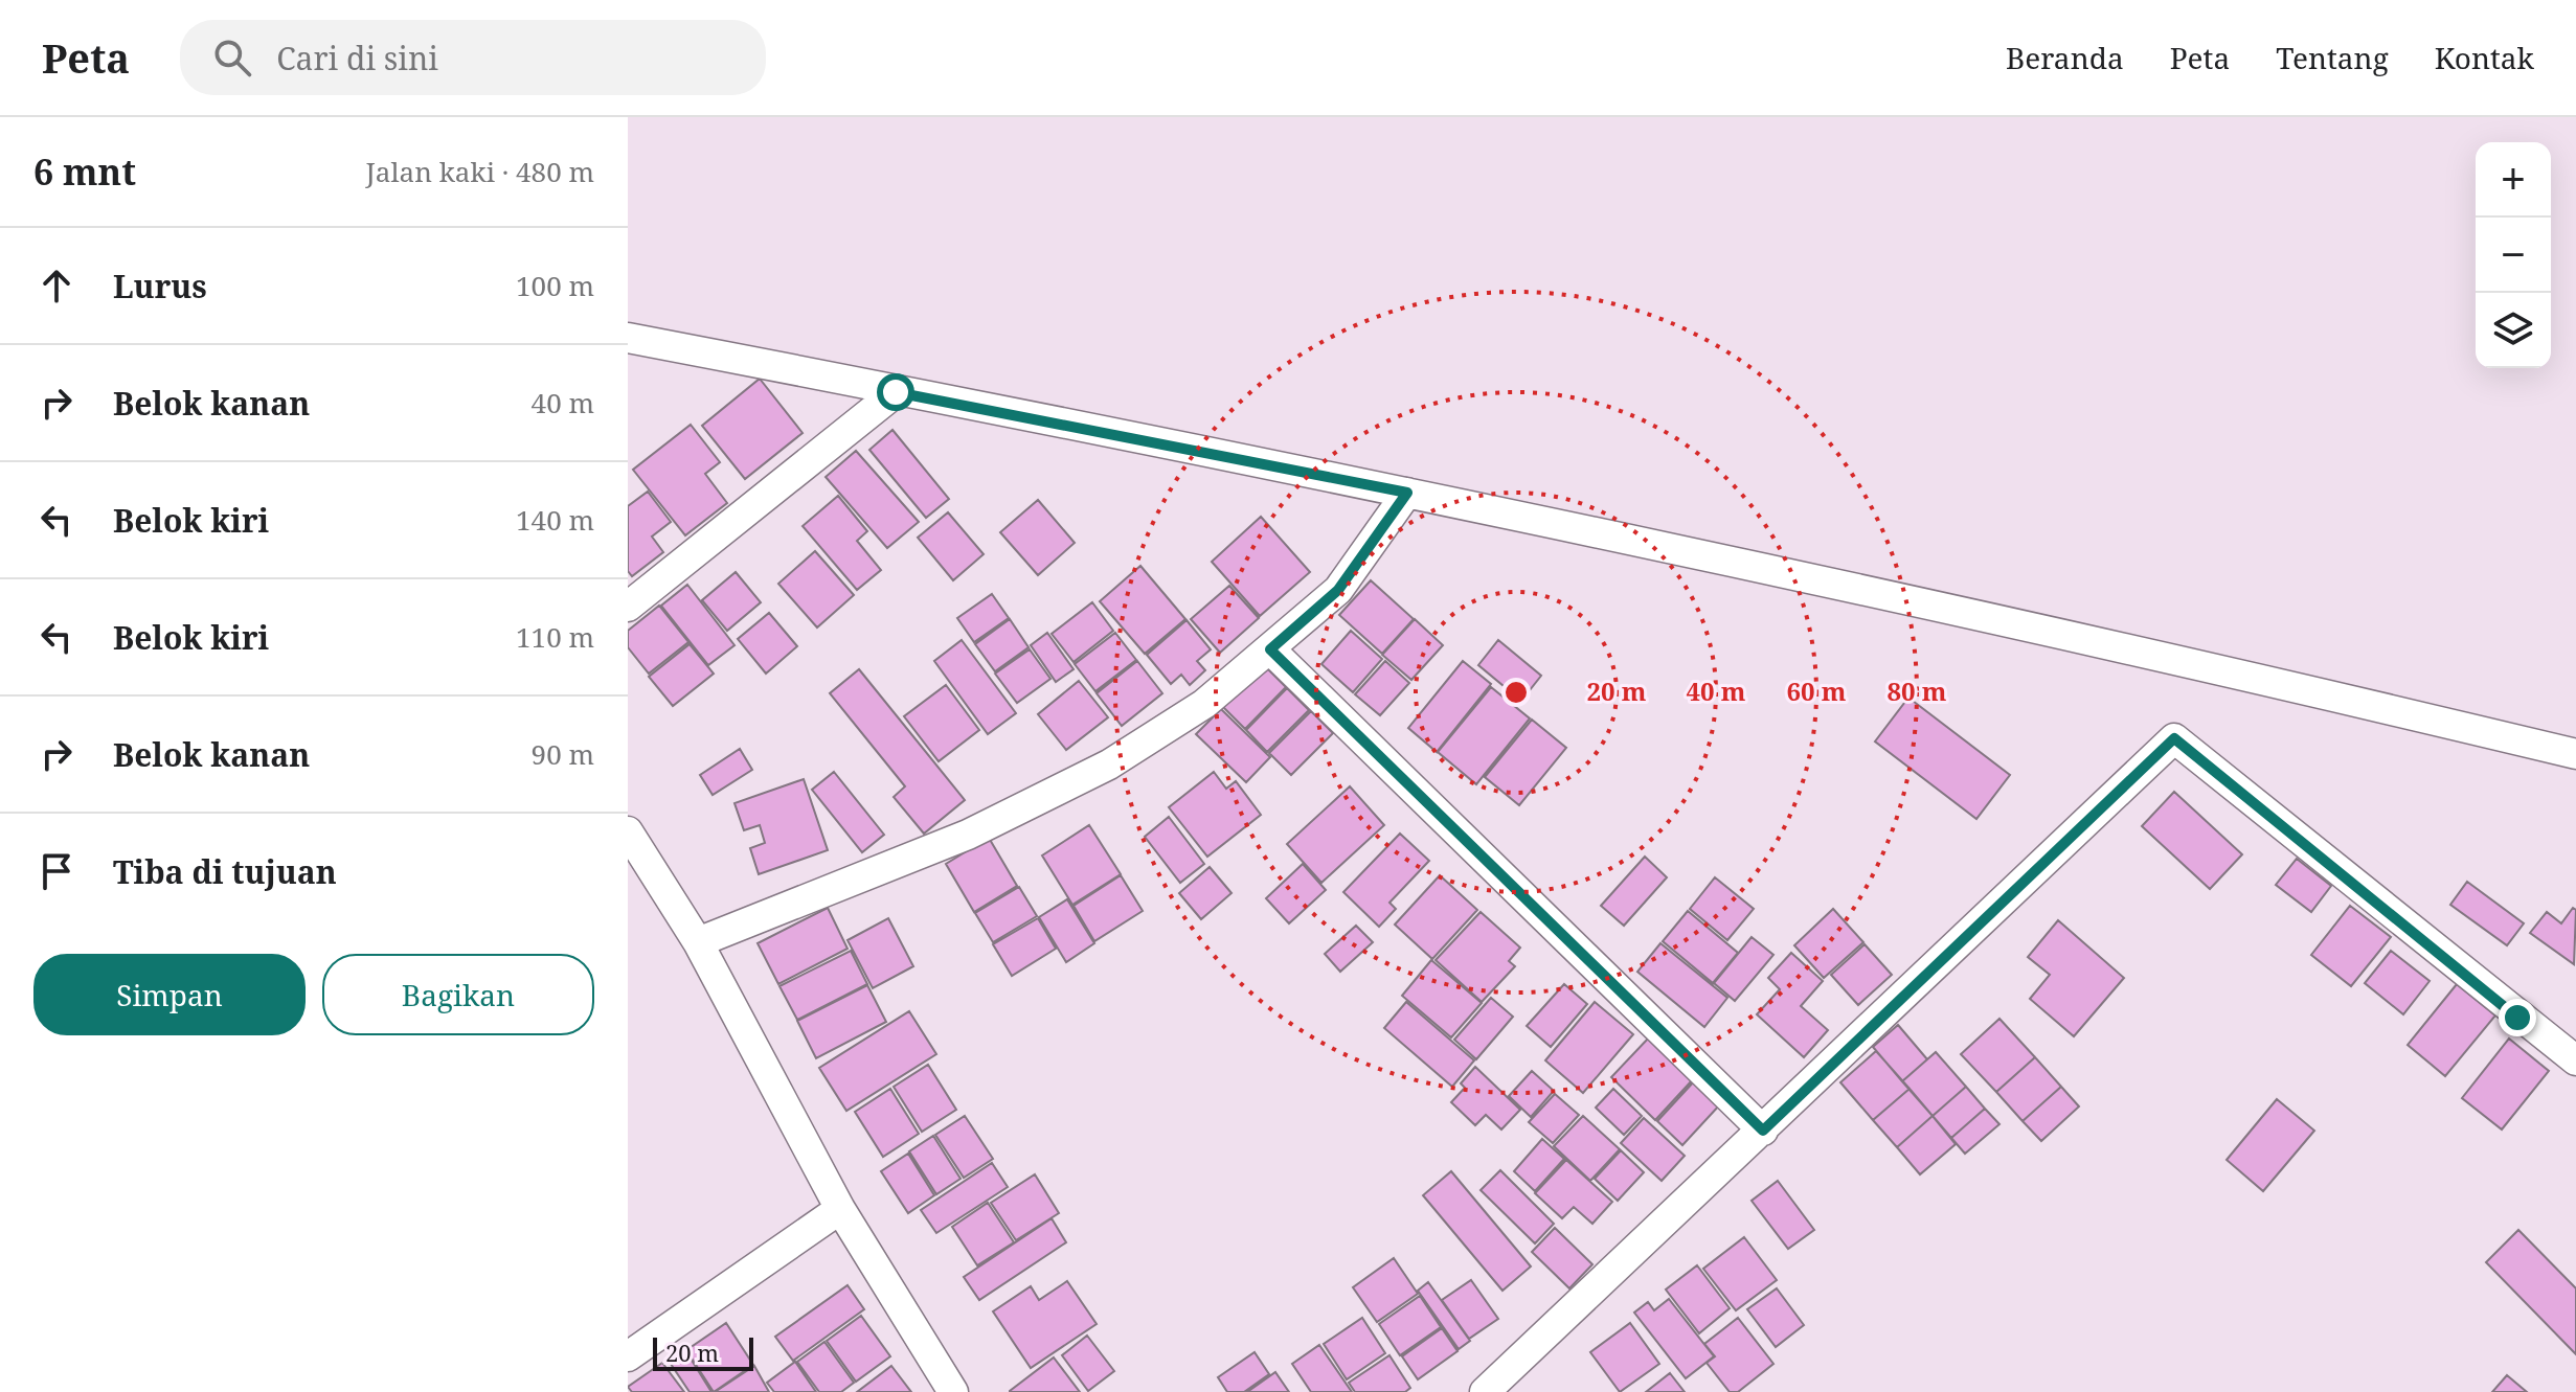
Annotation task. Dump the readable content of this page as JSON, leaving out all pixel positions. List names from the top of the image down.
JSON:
{
  "scale_bar": "20 m",
  "page": {
    "header": "Peta",
    "search": "Cari di sini",
    "nav": [
      "Beranda",
      "Peta",
      "Tentang",
      "Kontak"
    ],
    "heading": ["6 mnt", "Jalan kaki · 480 m"],
    "map_buttons": ["+", "−"],
    "list": [
      ["Lurus", "100 m"],
      ["Belok kanan", "40 m"],
      ["Belok kiri", "140 m"],
      ["Belok kiri", "110 m"],
      ["Belok kanan", "90 m"],
      "Tiba di tujuan"
    ],
    "buttons": ["Simpan", "Bagikan"],
    "scale": "20 m"
  },
  "rings": [
    "20 m",
    "40 m",
    "60 m",
    "80 m"
  ]
}
